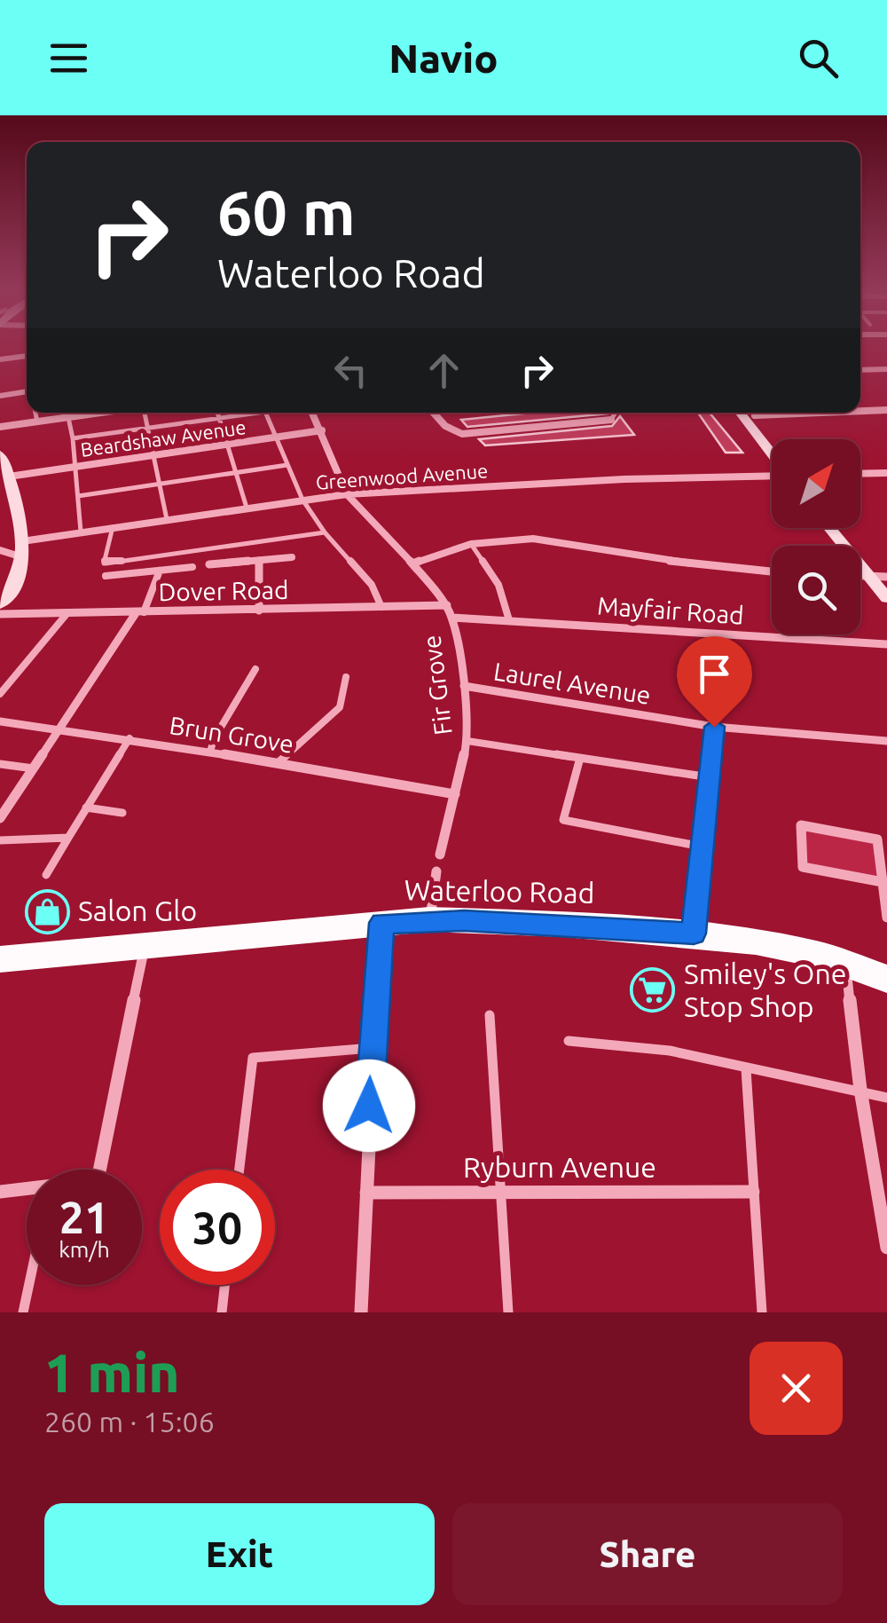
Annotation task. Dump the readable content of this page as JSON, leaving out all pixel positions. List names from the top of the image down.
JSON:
{
  "streets": {
    "highway": ["Waterloo Road"],
    "street": [
      "Beardshaw Avenue",
      "Greenwood Avenue",
      "Dover Road",
      "Mayfair Road",
      "Laurel Avenue",
      "Fir Grove",
      "Brun Grove",
      "Ryburn Avenue"
    ]
  },
  "crossings": [
    ["Greenwood Avenue", "Fir Grove"],
    ["Dover Road", "Fir Grove"],
    ["Mayfair Road", "Fir Grove"],
    ["Laurel Avenue", "Fir Grove"],
    ["Fir Grove", "Brun Grove"]
  ],
  "places": {
    "shop": ["Salon Glo"],
    "supermarket": ["Smiley's One Stop Shop"]
  },
  "north": "top right",
  "page": {
    "header": "Navio",
    "turn": ["60 m", "Waterloo Road"],
    "speed": "21 km/h",
    "limit": "30",
    "heading": ["1 min", "260 m · 15:06"],
    "buttons": ["Exit", "Share"]
  }
}
